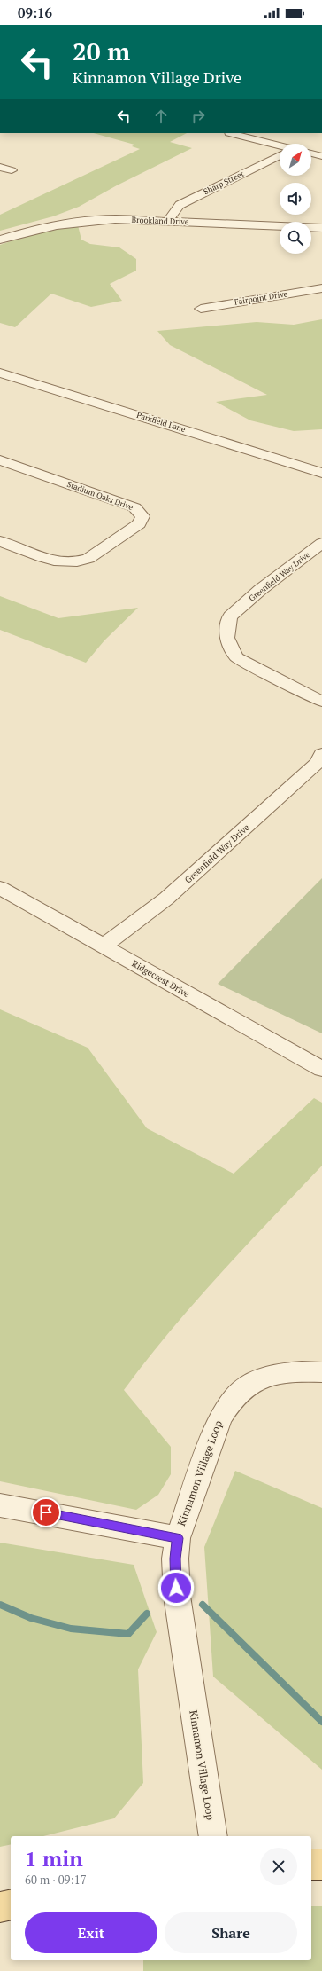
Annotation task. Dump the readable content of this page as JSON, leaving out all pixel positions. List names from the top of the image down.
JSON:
{
  "streets": {
    "street": [
      "Sharp Street",
      "Brookland Drive",
      "Fairpoint Drive",
      "Parkfield Lane",
      "Stadium Oaks Drive",
      "Greenfield Way Drive",
      "Ridgecrest Drive",
      "Kinnamon Village Loop"
    ]
  },
  "crossings": [
    ["Sharp Street", "Brookland Drive"],
    ["Greenfield Way Drive", "Ridgecrest Drive"]
  ],
  "north": "top right",
  "page": {
    "status": "09:16",
    "turn": ["20 m", "Kinnamon Village Drive"],
    "heading": ["1 min", "60 m · 09:17"],
    "buttons": ["Exit", "Share"]
  }
}
